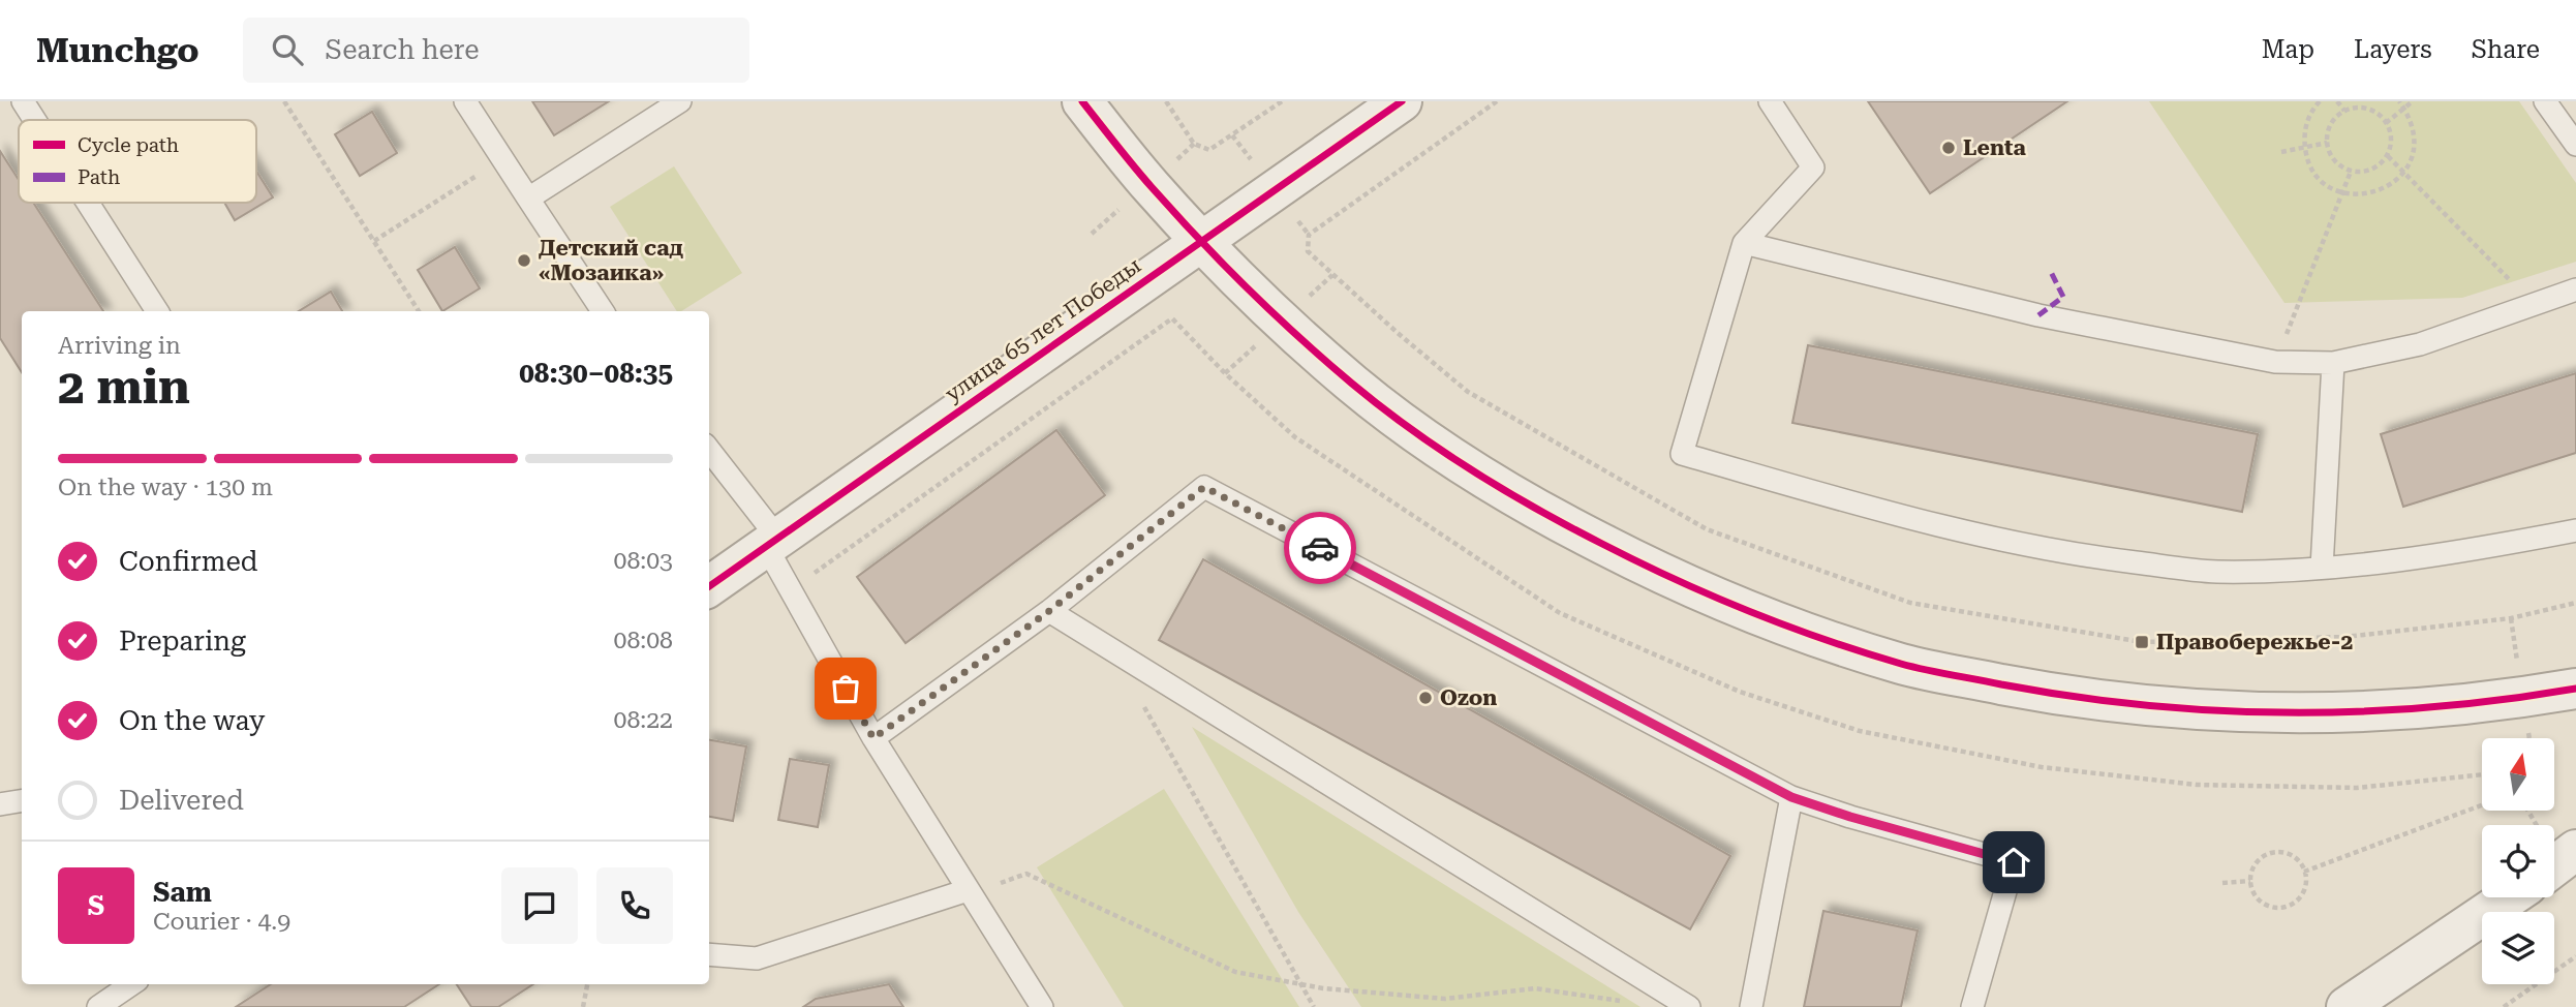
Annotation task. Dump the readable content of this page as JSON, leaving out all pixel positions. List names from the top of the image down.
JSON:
{
  "streets": {
    "street": ["улица 65 лет Победы"]
  },
  "places": {
    "other": ["Lenta", "Детский сад «Мозаика»", "Ozon"],
    "transit": ["Правобережье-2"]
  },
  "legend": ["Cycle path", "Path"],
  "north": "top",
  "page": {
    "header": "Munchgo",
    "search": "Search here",
    "nav": ["Map", "Layers", "Share"],
    "heading": ["2 min", "Arriving in", "08:30–08:35"],
    "panel": ["Sam", "Courier · 4.9"],
    "bar": "On the way · 130 m",
    "list": [
      ["Confirmed", "08:03"],
      ["Preparing", "08:08"],
      ["On the way", "08:22"],
      "Delivered"
    ],
    "round": "S"
  }
}
